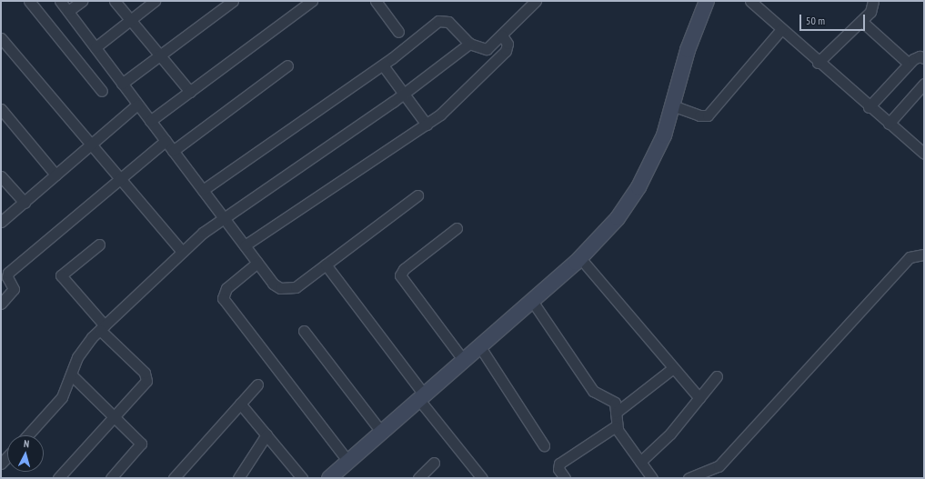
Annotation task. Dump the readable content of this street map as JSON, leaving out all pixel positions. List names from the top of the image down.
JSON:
{
  "scale_bar": "50 m",
  "north": "top"
}
